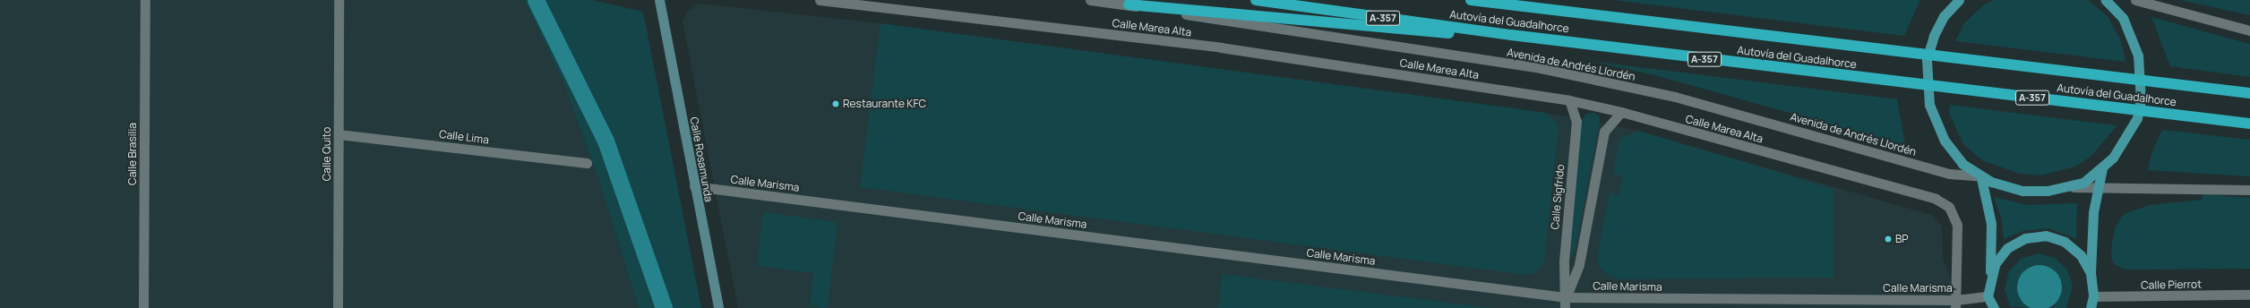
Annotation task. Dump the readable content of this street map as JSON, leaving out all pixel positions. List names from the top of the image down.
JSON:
{
  "streets": {
    "highway": ["A-357", "Autovía del Guadalhorce"],
    "main road": ["Calle Rosamunda"],
    "street": [
      "Calle Marea Alta",
      "Avenida de Andrés Llordén",
      "Calle Lima",
      "Calle Brasilia",
      "Calle Quito",
      "Calle Marisma",
      "Calle Sigfrido",
      "Calle Pierrot"
    ]
  },
  "crossings": [
    ["Calle Marea Alta", "Calle Marisma"],
    ["Calle Marea Alta", "Calle Sigfrido"],
    ["Calle Lima", "Calle Quito"],
    ["Calle Rosamunda", "Calle Marisma"],
    ["Calle Marisma", "Calle Sigfrido"]
  ],
  "places": ["Restaurante KFC", "BP"]
}
